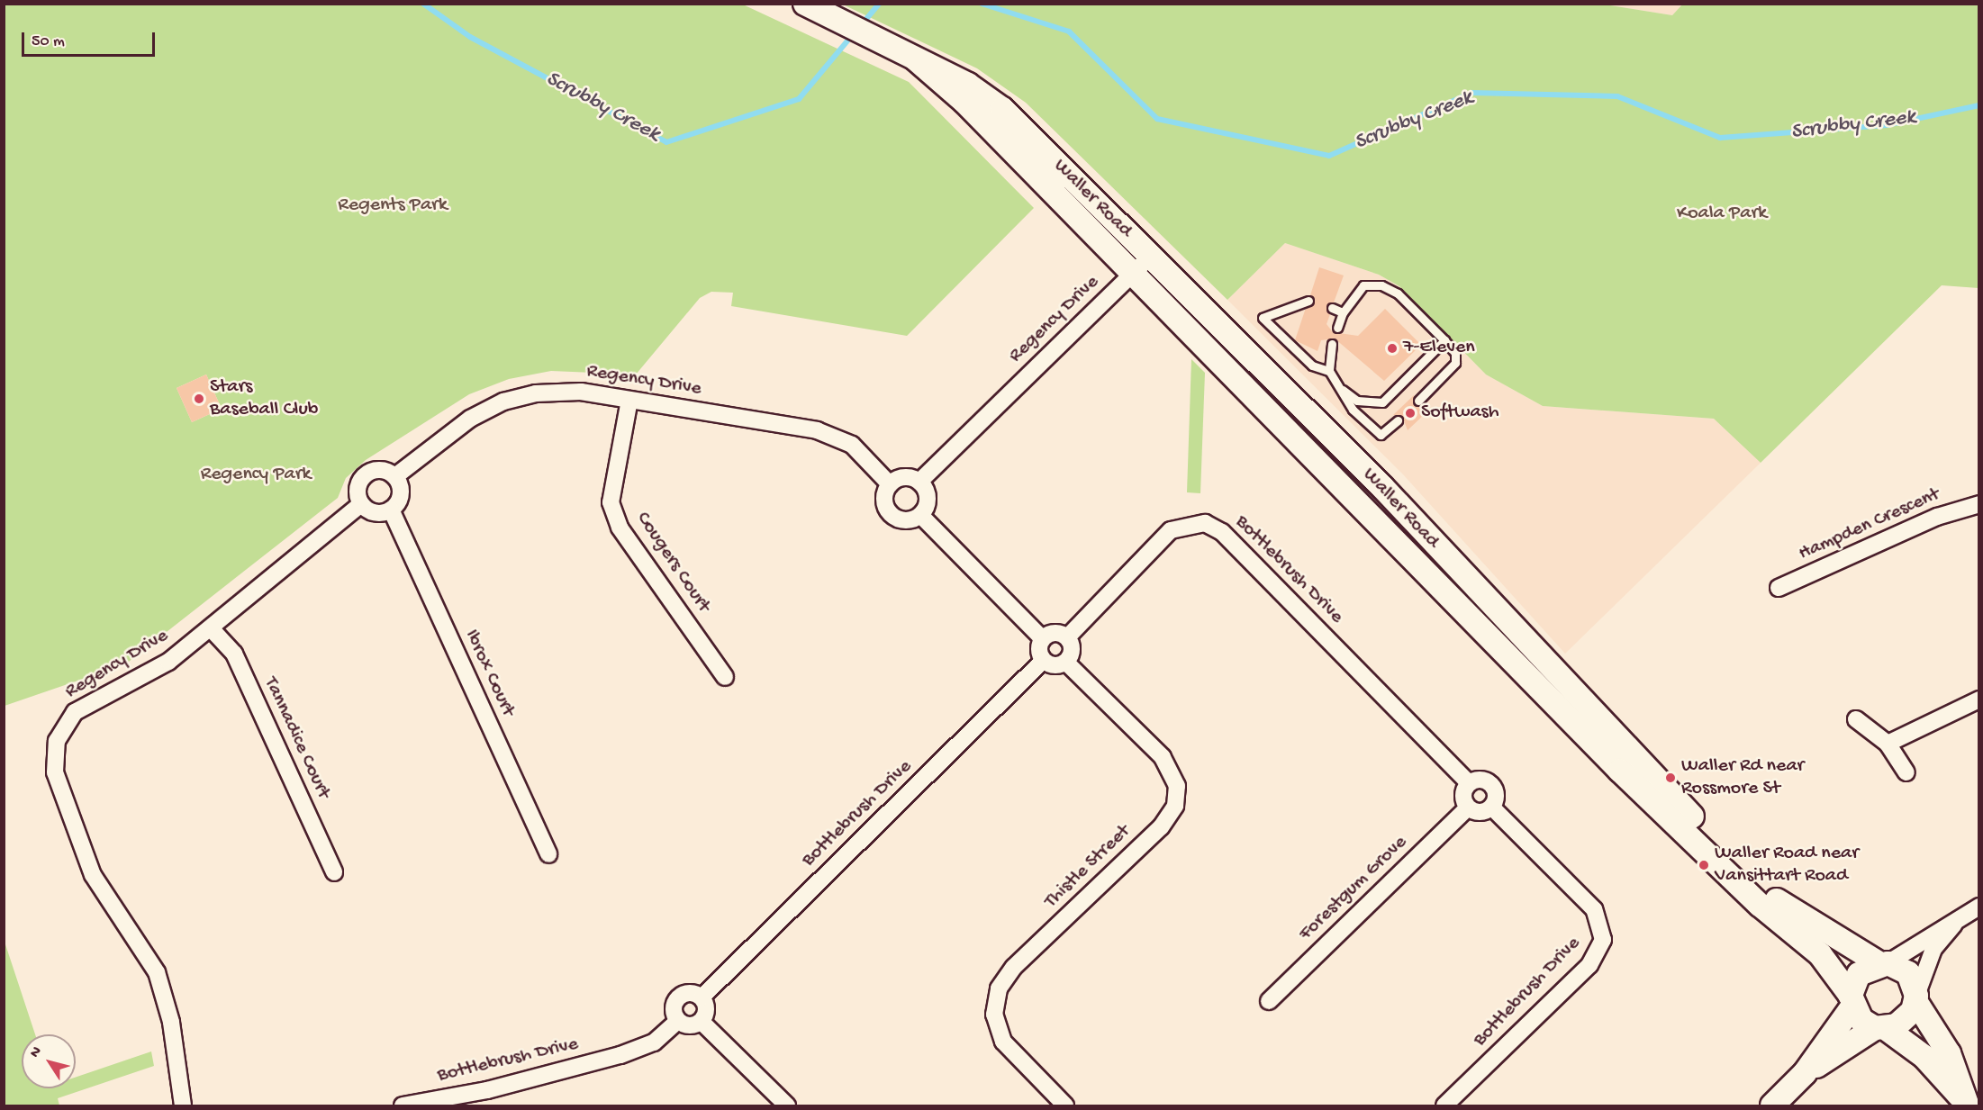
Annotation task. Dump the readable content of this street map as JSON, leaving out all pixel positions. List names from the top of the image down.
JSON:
{
  "streets": {
    "street": [
      "Waller Road",
      "Regency Drive",
      "Hampden Crescent",
      "Cougers Court",
      "Bottlebrush Drive",
      "Ibrox Court",
      "Tannadice Court",
      "Thistle Street",
      "Forestgum Grove"
    ]
  },
  "crossings": [
    ["Waller Road", "Regency Drive"],
    ["Regency Drive", "Cougers Court"],
    ["Regency Drive", "Ibrox Court"],
    ["Regency Drive", "Tannadice Court"],
    ["Bottlebrush Drive", "Thistle Street"],
    ["Bottlebrush Drive", "Forestgum Grove"]
  ],
  "water": ["Scrubby Creek"],
  "parks": ["Regents Park", "Koala Park", "Regency Park"],
  "places": [
    "7-Eleven",
    "Stars Baseball Club",
    "Softwash",
    "Waller Rd near Rossmore St",
    "Waller Road near Vansittart Road"
  ],
  "scale_bar": "50 m",
  "north": "top left"
}
